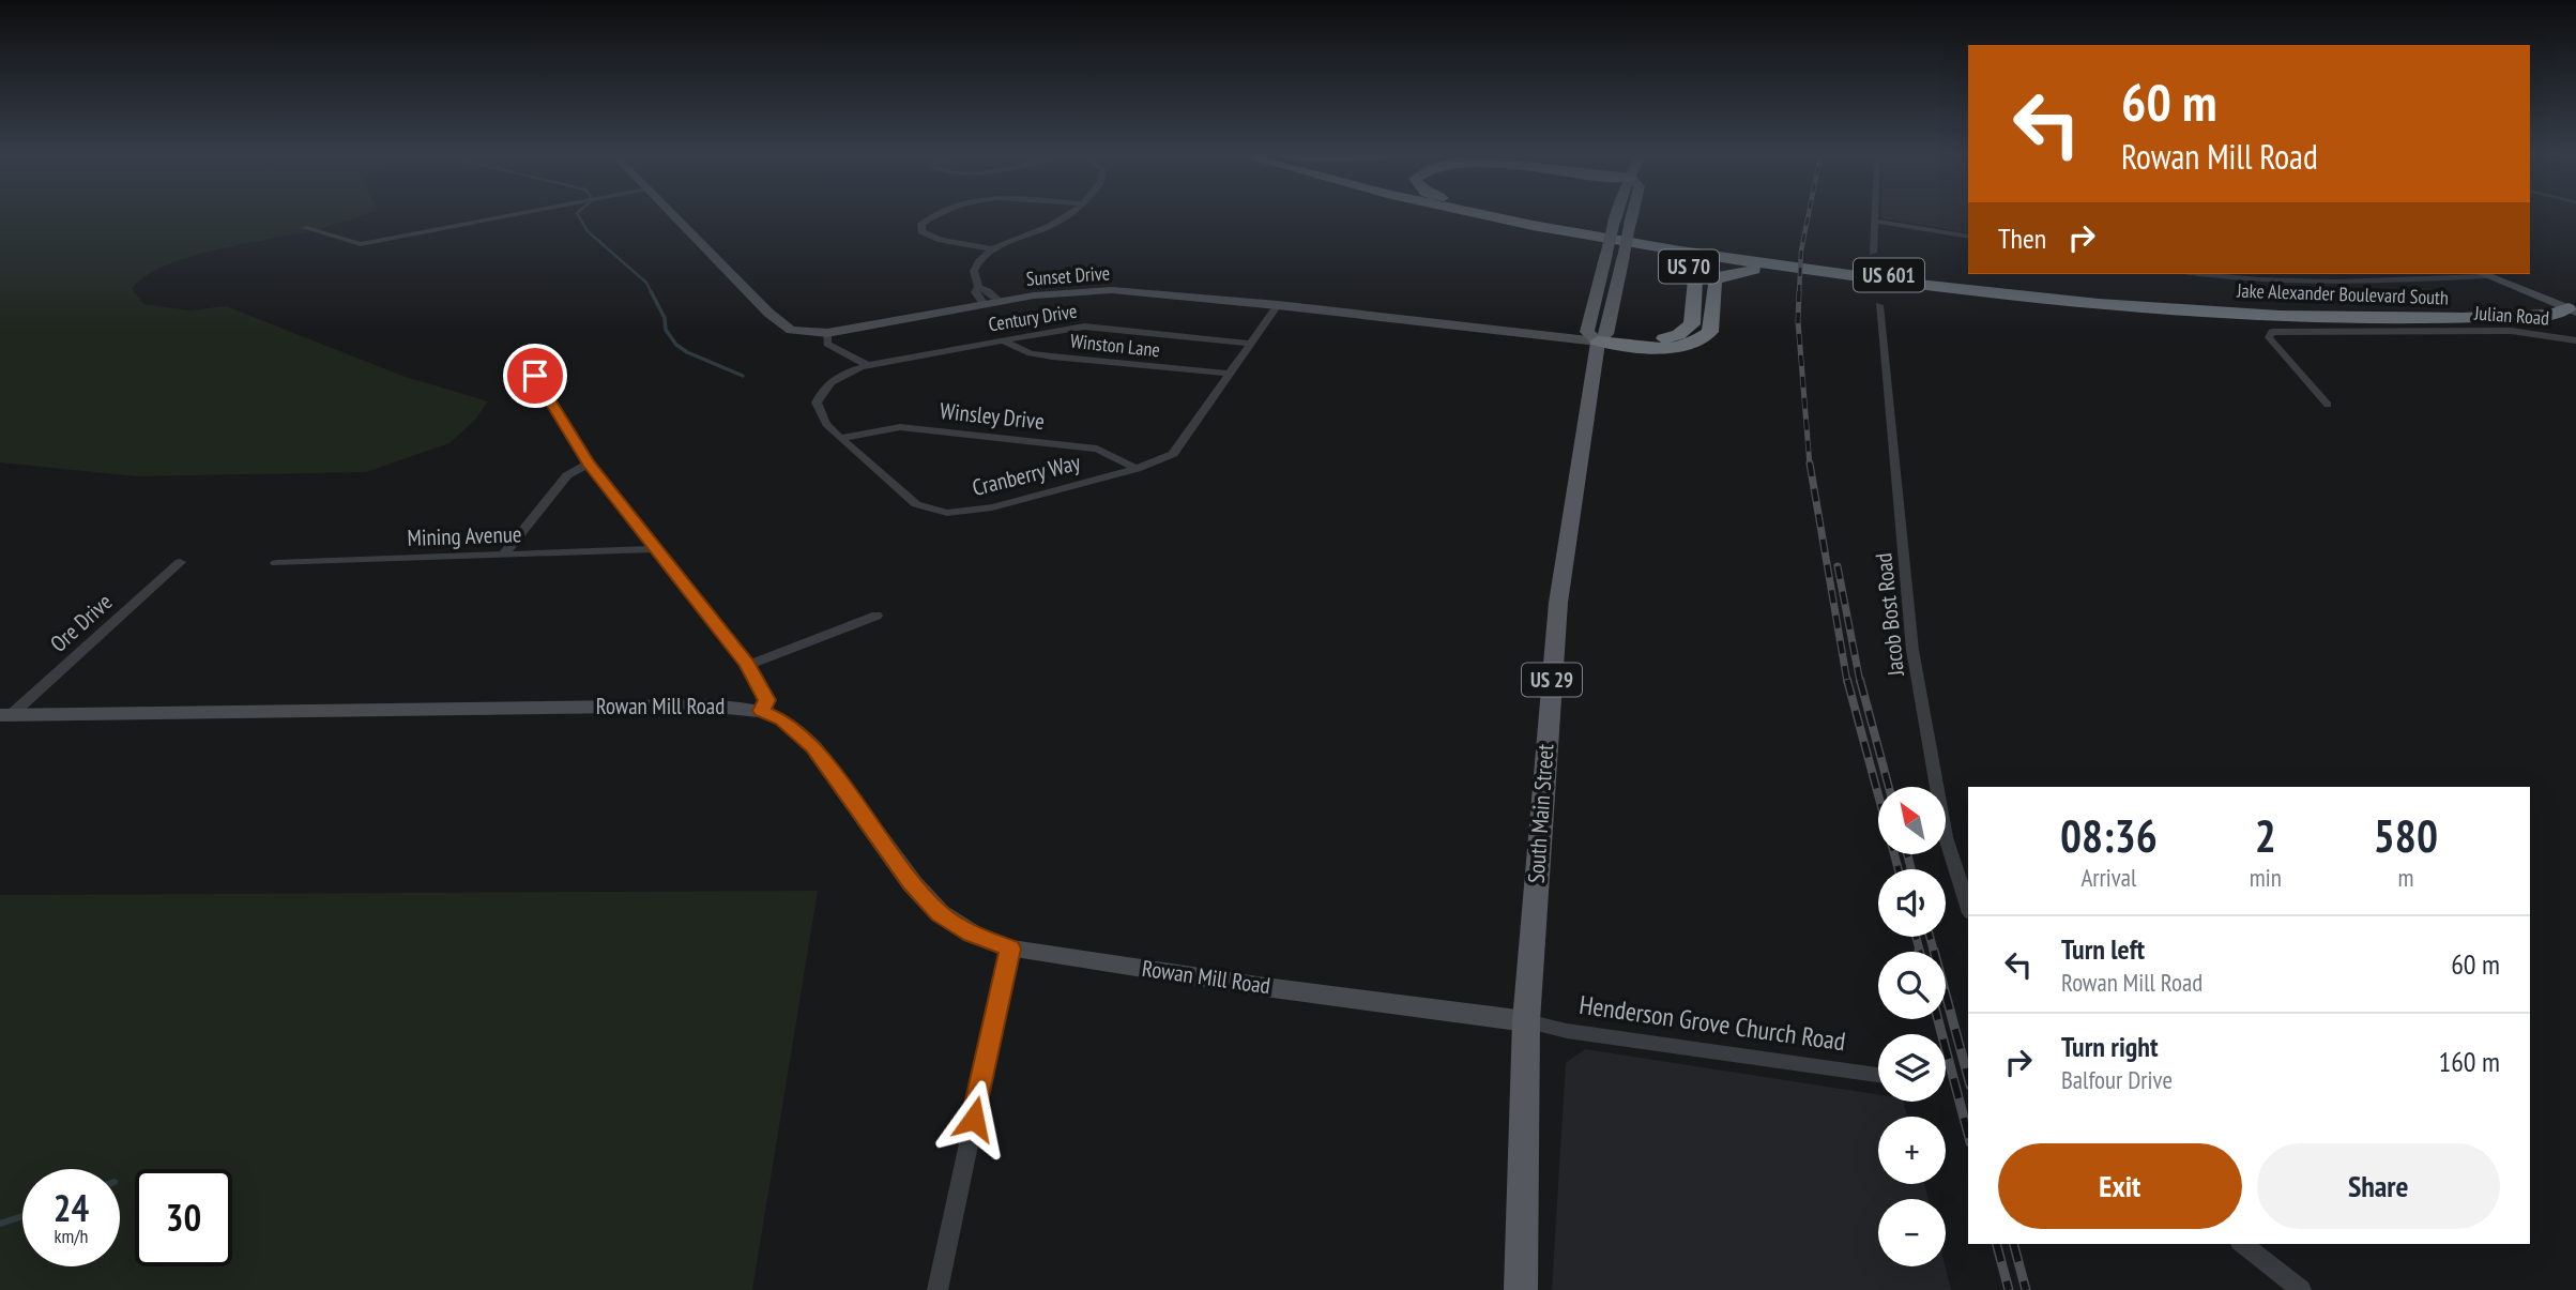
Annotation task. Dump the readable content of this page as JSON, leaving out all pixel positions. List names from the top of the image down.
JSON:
{
  "streets": {
    "highway": ["US 70", "US 601", "Jake Alexander Boulevard South"],
    "main road": ["US 29", "South Main Street"],
    "street": [
      "Sunset Drive",
      "Julian Road",
      "Century Drive",
      "Winston Lane",
      "Winsley Drive",
      "Cranberry Way",
      "Mining Avenue",
      "Jacob Bost Road",
      "Ore Drive",
      "Rowan Mill Road",
      "Henderson Grove Church Road"
    ]
  },
  "crossings": [
    ["US 70", "Sunset Drive"],
    ["US 70", "Jake Alexander Boulevard South"],
    ["US 70", "South Main Street"],
    ["Sunset Drive", "Cranberry Way"],
    ["Sunset Drive", "South Main Street"],
    ["Jake Alexander Boulevard South", "Julian Road"],
    ["Century Drive", "Winston Lane"],
    ["Century Drive", "Cranberry Way"],
    ["Winston Lane", "Cranberry Way"],
    ["Winsley Drive", "Cranberry Way"],
    ["Ore Drive", "Rowan Mill Road"],
    ["Rowan Mill Road", "South Main Street"],
    ["Rowan Mill Road", "Henderson Grove Church Road"],
    ["South Main Street", "Henderson Grove Church Road"]
  ],
  "north": "top left",
  "page": {
    "turn": ["60 m", "Rowan Mill Road"],
    "then": "Then",
    "map_buttons": ["+", "−"],
    "eta": [
      "08:36",
      "Arrival",
      "2",
      "min",
      "580",
      "m"
    ],
    "list": [
      {
        "name": "Turn left",
        "note": "Rowan Mill Road",
        "value": "60 m"
      },
      {
        "name": "Turn right",
        "note": "Balfour Drive",
        "value": "160 m"
      }
    ],
    "buttons": ["Exit", "Share"],
    "speed": "24 km/h",
    "limit": "30"
  }
}
